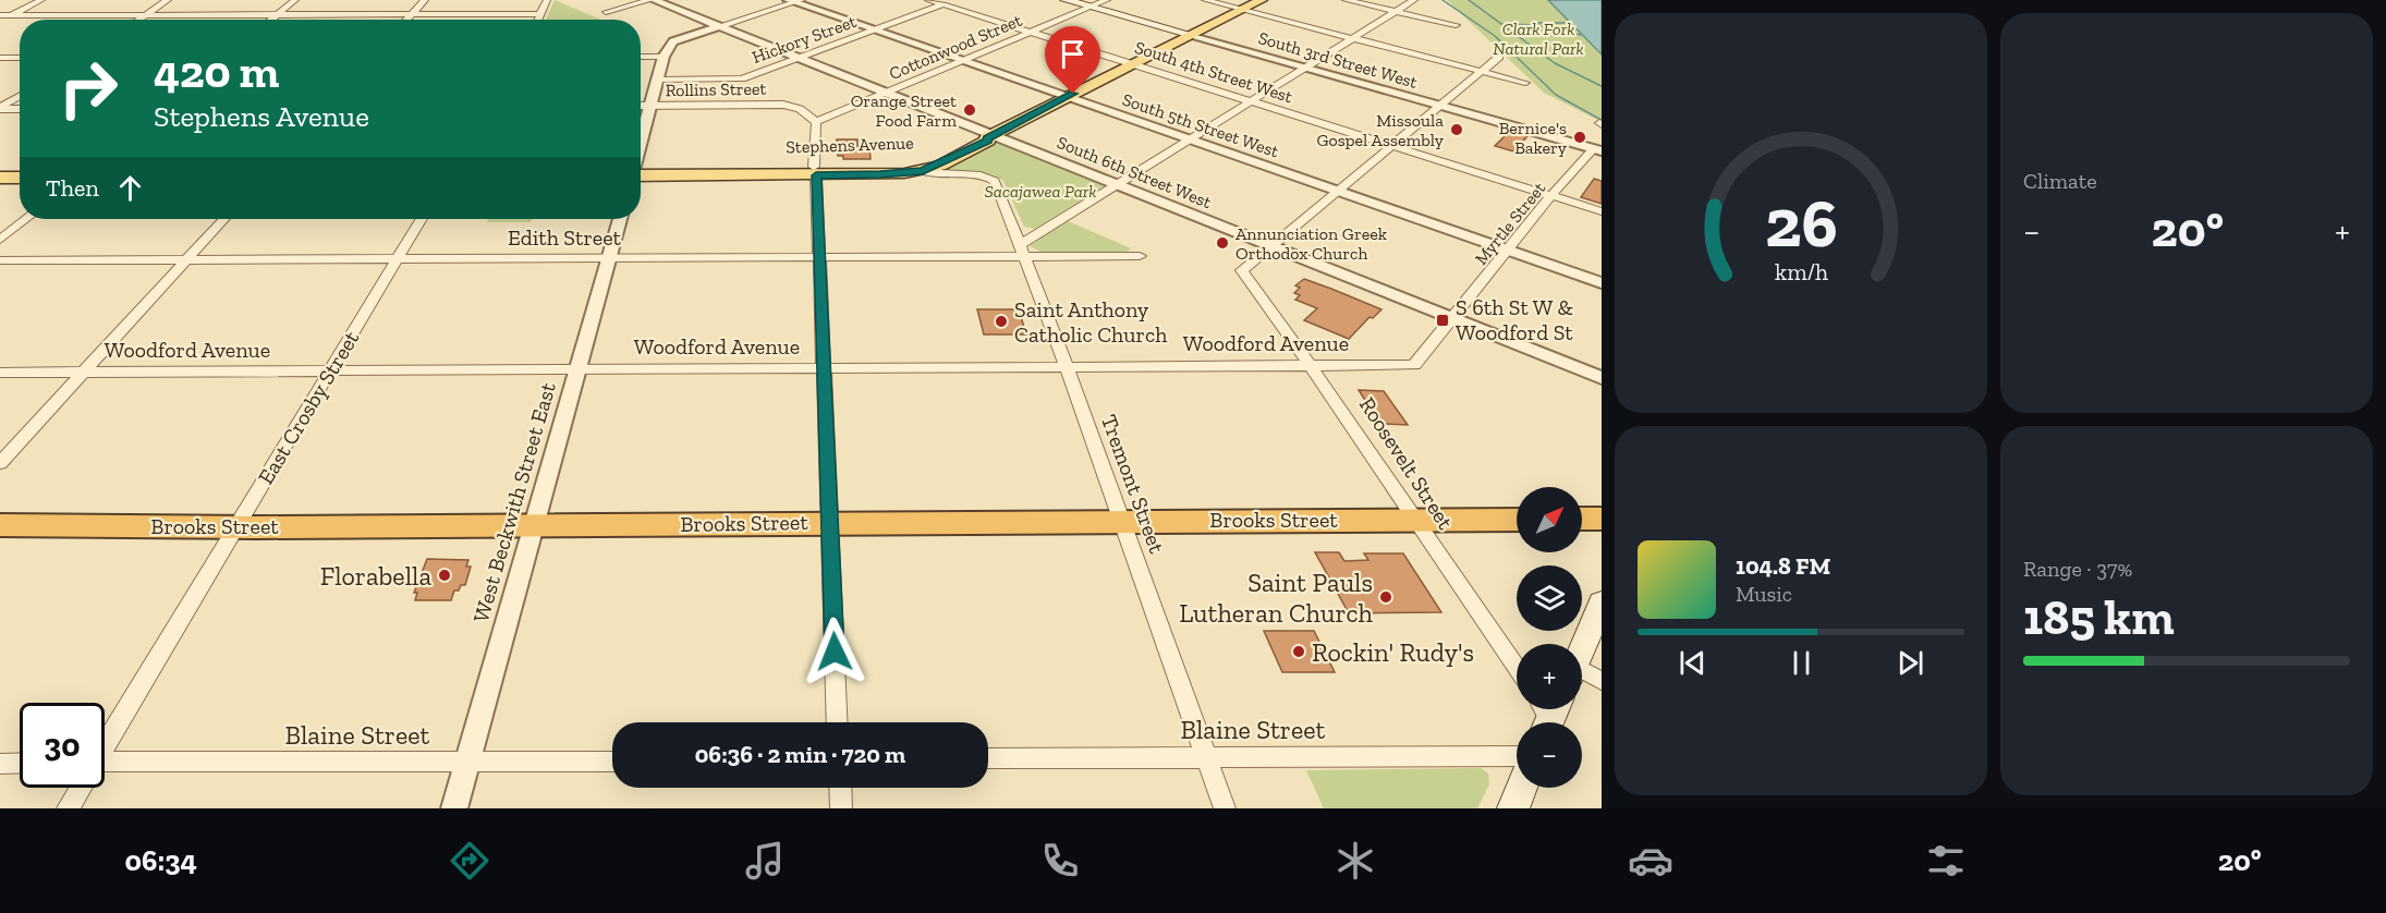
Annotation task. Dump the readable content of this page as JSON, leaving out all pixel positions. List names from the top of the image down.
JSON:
{
  "streets": {
    "highway": ["Brooks Street"],
    "main road": ["South 3rd Street West", "Stephens Avenue"],
    "street": [
      "Hickory Street",
      "Cottonwood Street",
      "South 4th Street West",
      "Rollins Street",
      "South 5th Street West",
      "South 6th Street West",
      "Myrtle Street",
      "Edith Street",
      "Woodford Avenue",
      "East Crosby Street",
      "Roosevelt Street",
      "Tremont Street",
      "West Beckwith Street East",
      "Blaine Street"
    ]
  },
  "crossings": [
    ["Hickory Street", "South 4th Street West"],
    ["Hickory Street", "South 5th Street West"],
    ["Hickory Street", "South 6th Street West"],
    ["Cottonwood Street", "South 3rd Street West"],
    ["Cottonwood Street", "South 4th Street West"],
    ["Cottonwood Street", "Rollins Street"],
    ["Cottonwood Street", "South 5th Street West"],
    ["Cottonwood Street", "South 6th Street West"],
    ["South 3rd Street West", "Myrtle Street"],
    ["South 4th Street West", "Myrtle Street"],
    ["South 5th Street West", "Myrtle Street"],
    ["Stephens Avenue", "South 6th Street West"],
    ["Stephens Avenue", "Tremont Street"],
    ["South 6th Street West", "Myrtle Street"],
    ["South 6th Street West", "Woodford Avenue"],
    ["South 6th Street West", "Roosevelt Street"],
    ["Myrtle Street", "Woodford Avenue"],
    ["Edith Street", "East Crosby Street"],
    ["Edith Street", "Tremont Street"],
    ["Edith Street", "West Beckwith Street East"],
    ["Woodford Avenue", "East Crosby Street"],
    ["Woodford Avenue", "Roosevelt Street"],
    ["Woodford Avenue", "Tremont Street"],
    ["Woodford Avenue", "West Beckwith Street East"],
    ["East Crosby Street", "Brooks Street"],
    ["Roosevelt Street", "Brooks Street"],
    ["Tremont Street", "Brooks Street"],
    ["Tremont Street", "Blaine Street"],
    ["West Beckwith Street East", "Brooks Street"],
    ["West Beckwith Street East", "Blaine Street"]
  ],
  "parks": ["Clark Fork Natural Park", "Sacajawea Park"],
  "places": {
    "other": [
      "Orange Street Food Farm",
      "Missoula Gospel Assembly",
      "Bernice's Bakery",
      "Annunciation Greek Orthodox Church",
      "Saint Anthony Catholic Church",
      "Florabella",
      "Saint Pauls Lutheran Church",
      "Rockin' Rudy's"
    ],
    "transit": ["S 6th St W & Woodford St"]
  },
  "north": "top right",
  "page": {
    "tile": [
      "Climate",
      ["Range · 37%", "185 km"]
    ],
    "turn": ["420 m", "Stephens Avenue"],
    "then": "Then",
    "heat": ["−", "20°", "+"],
    "map_buttons": ["+", "−"],
    "song": ["104.8 FM", "Music"],
    "limit": "30",
    "trip": "06:36 · 2 min · 720 m",
    "tabs": ["06:34", "20°"],
    "gauge": ["26", "km/h"]
  }
}
